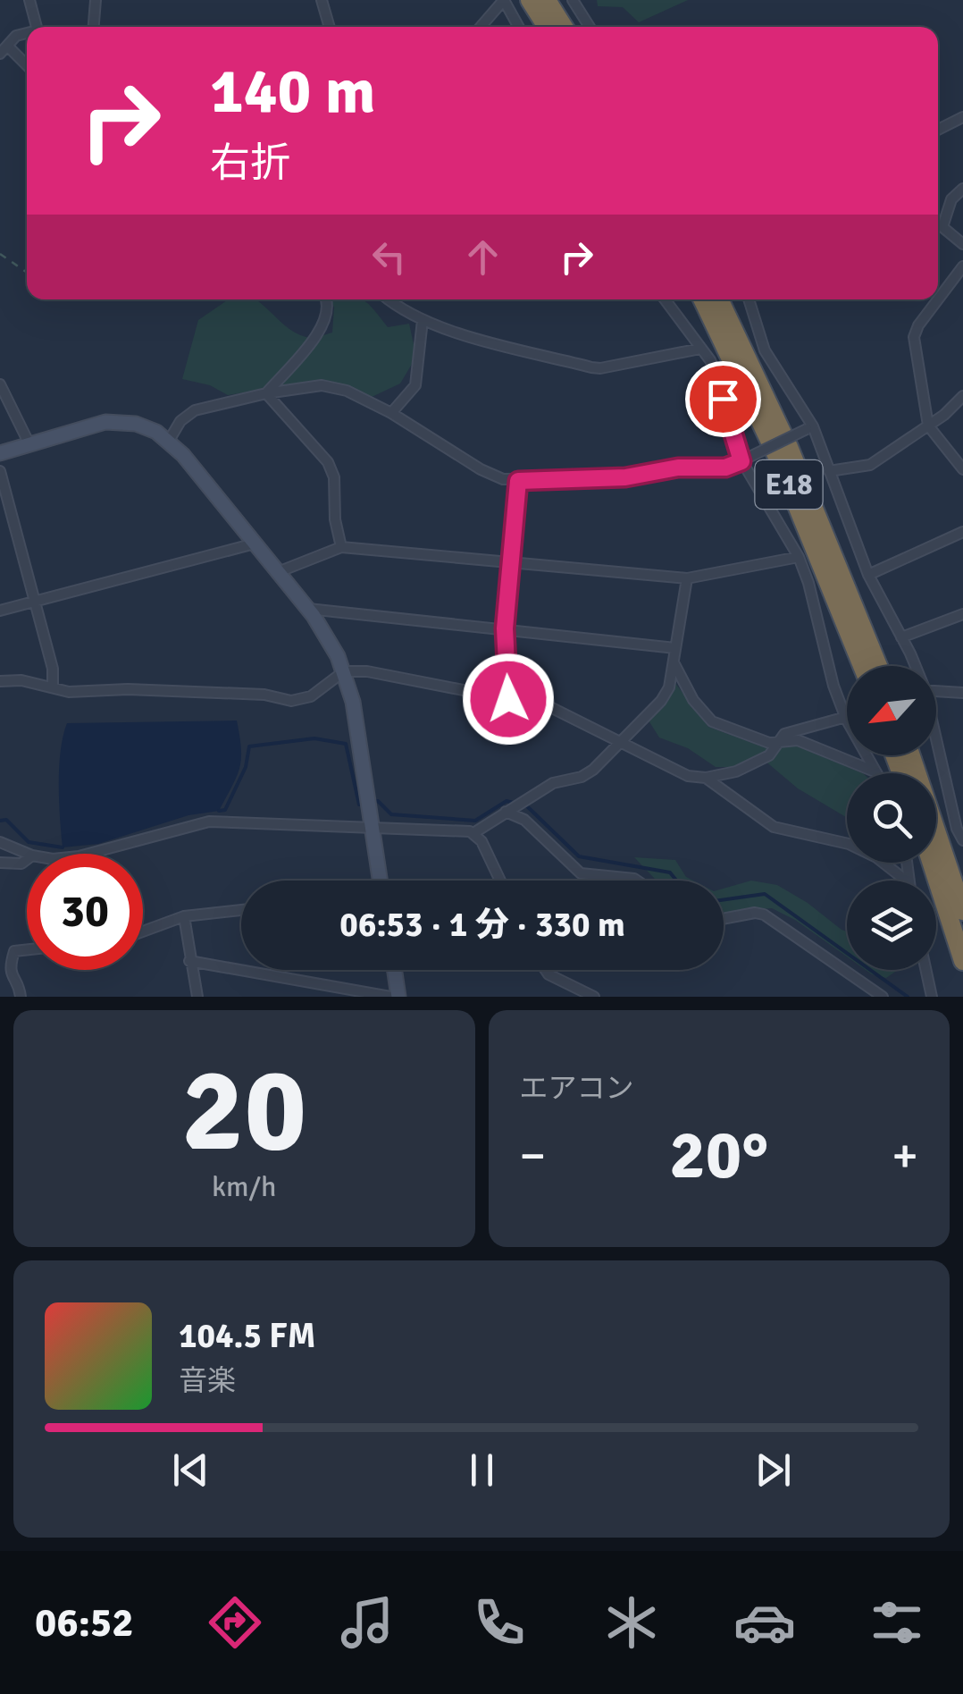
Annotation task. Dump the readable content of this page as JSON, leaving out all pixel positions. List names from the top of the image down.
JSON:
{
  "streets": {
    "highway": ["E18"]
  },
  "north": "bottom left",
  "page": {
    "turn": ["140 m", "右折"],
    "limit": "30",
    "trip": "06:53 · 1 分 · 330 m",
    "tile": [
      ["20", "km/h"],
      "エアコン"
    ],
    "heat": ["−", "20°", "+"],
    "song": ["104.5 FM", "音楽"],
    "tabs": "06:52"
  }
}
